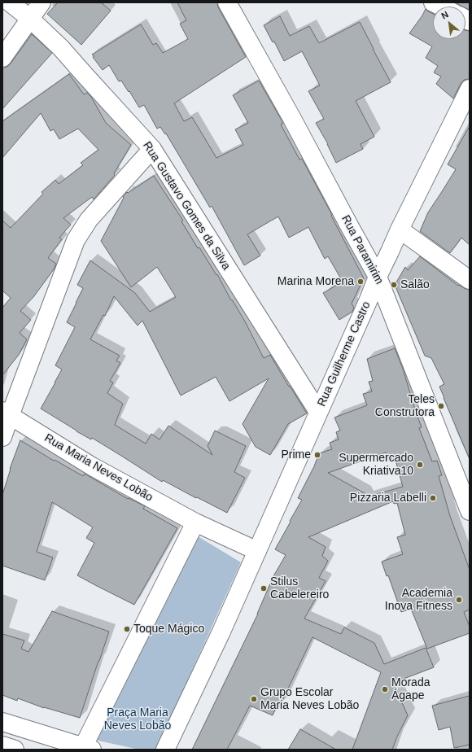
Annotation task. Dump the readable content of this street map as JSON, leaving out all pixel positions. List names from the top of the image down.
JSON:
{
  "streets": {
    "street": [
      "Rua Gustavo Gomes da Silva",
      "Rua Paramirim",
      "Rua Guilherme Castro",
      "Rua Maria Neves Lobão"
    ]
  },
  "crossings": [
    ["Rua Gustavo Gomes da Silva", "Rua Guilherme Castro"],
    ["Rua Paramirim", "Rua Guilherme Castro"]
  ],
  "parks": ["Praça Maria Neves Lobão"],
  "places": [
    "Marina Morena",
    "Salão",
    "Teles Construtora",
    "Prime",
    "Supermercado Kriativa10",
    "Pizzaria Labelli",
    "Stilus Cabelereiro",
    "Academia Inova Fitness",
    "Toque Mágico",
    "Morada Ágape",
    "Grupo Escolar Maria Neves Lobão"
  ],
  "north": "top left"
}
